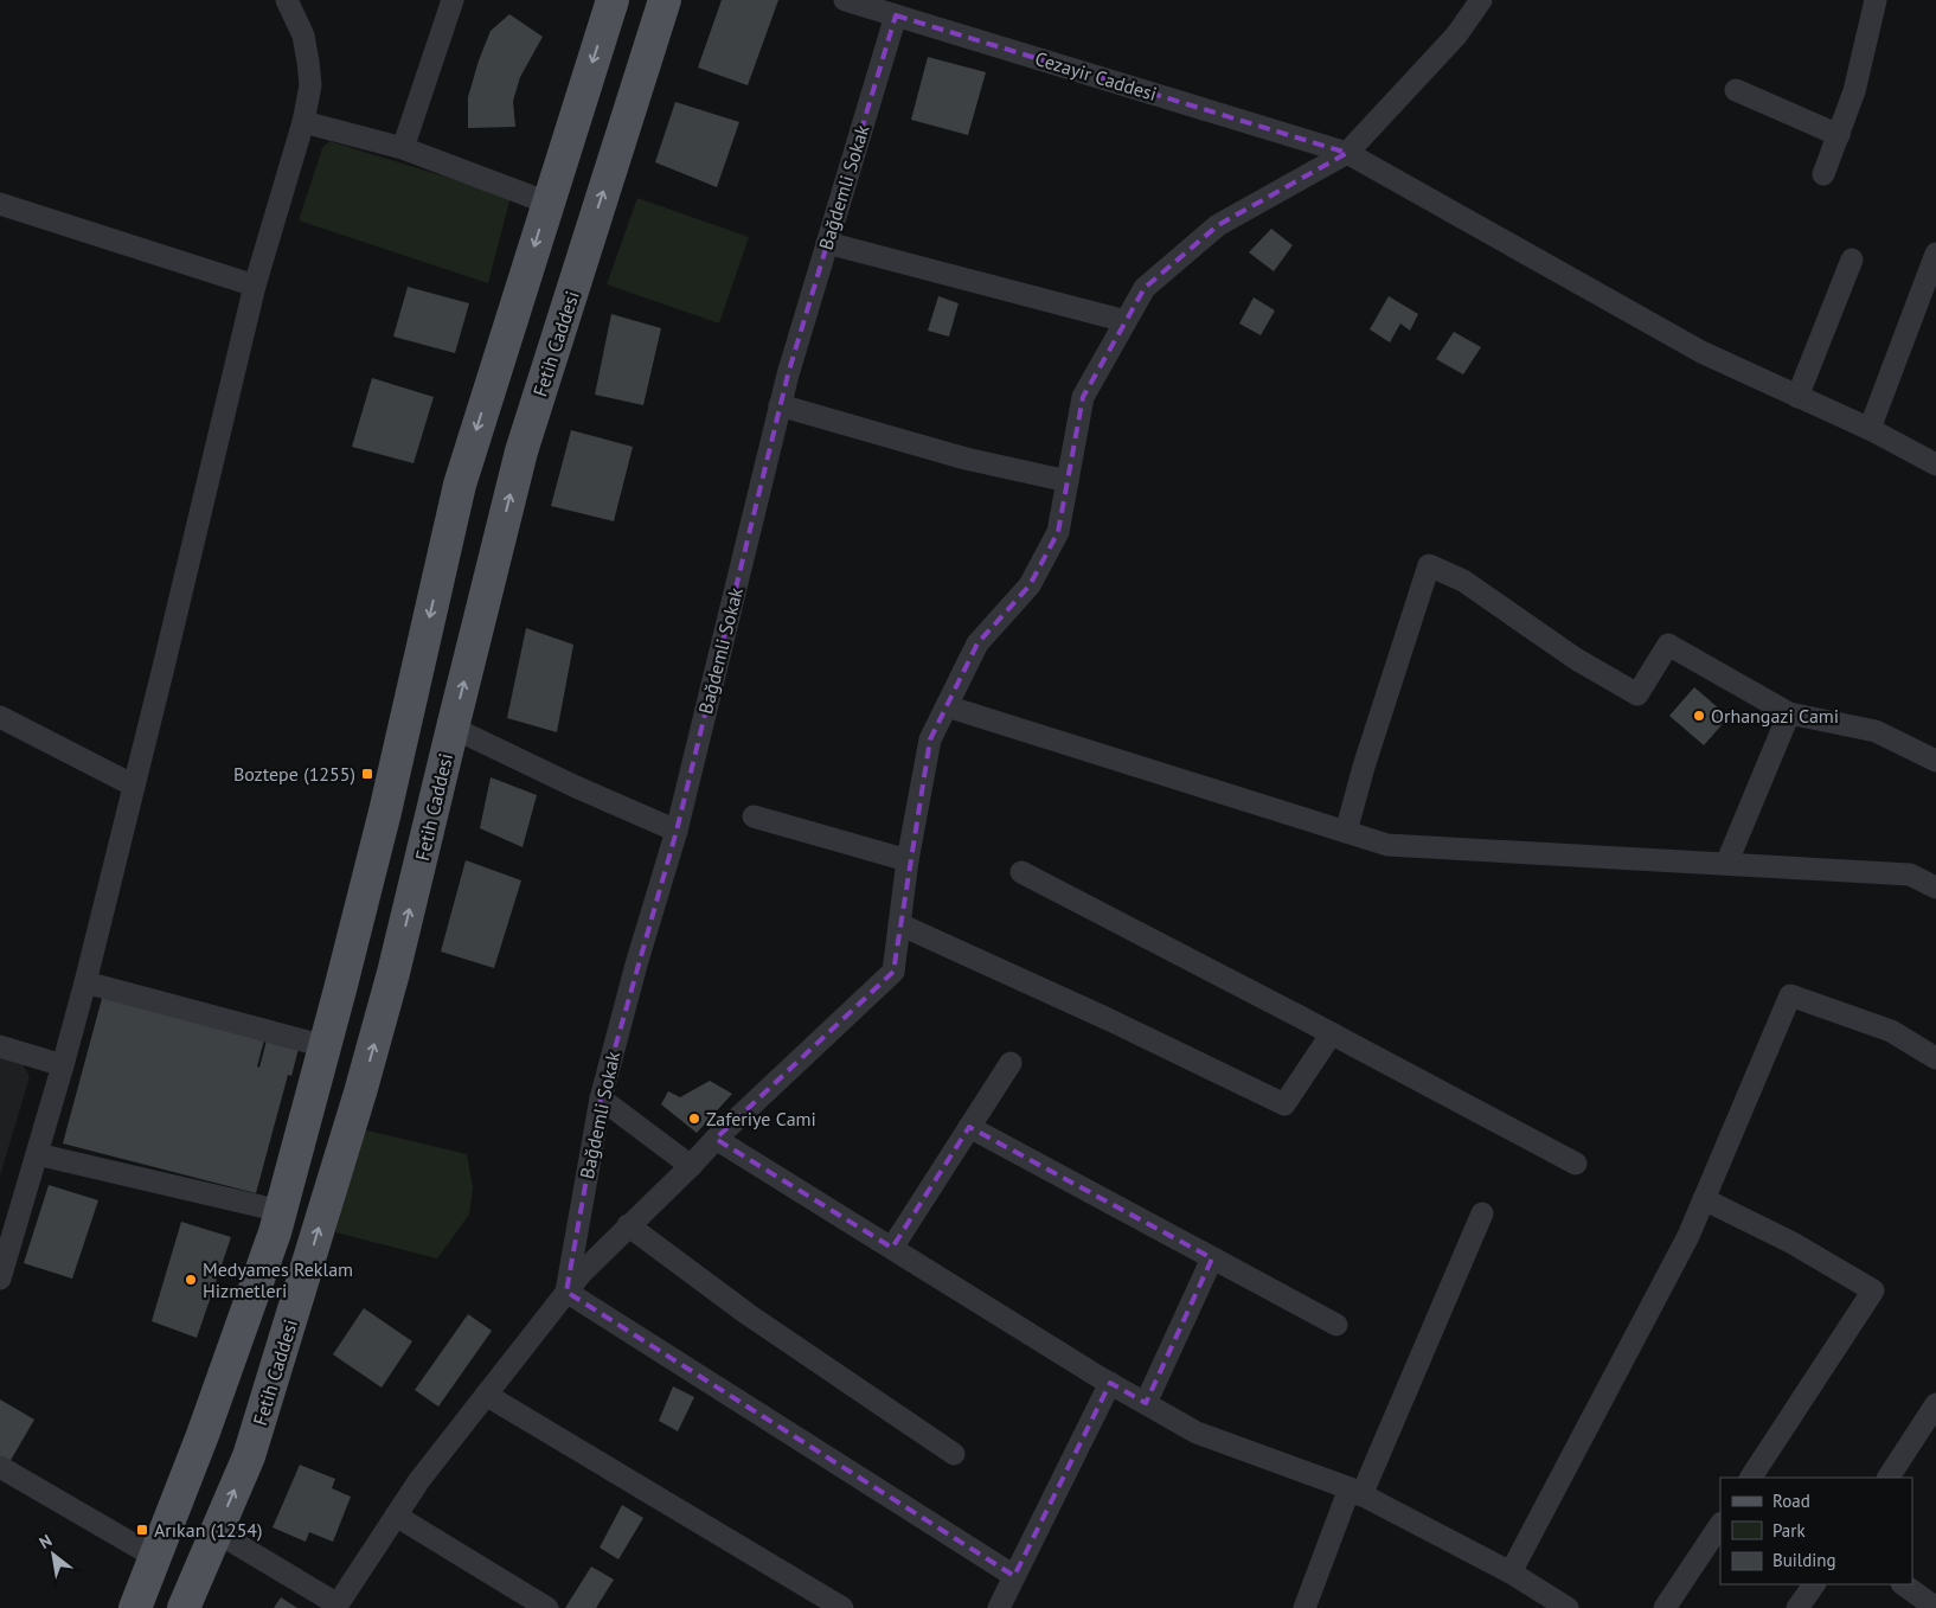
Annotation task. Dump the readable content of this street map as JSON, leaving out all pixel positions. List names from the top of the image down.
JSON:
{
  "streets": {
    "main road": ["Fetih Caddesi"],
    "street": ["Cezayir Caddesi", "Bağdemli Sokak"]
  },
  "crossings": [
    ["Cezayir Caddesi", "Bağdemli Sokak"]
  ],
  "places": {
    "other": ["Orhangazi Cami", "Zaferiye Cami", "Medyames Reklam Hizmetleri"],
    "transit": ["Boztepe (1255)", "Arıkan (1254)"]
  },
  "legend": ["Road", "Park", "Building"],
  "north": "top left"
}
